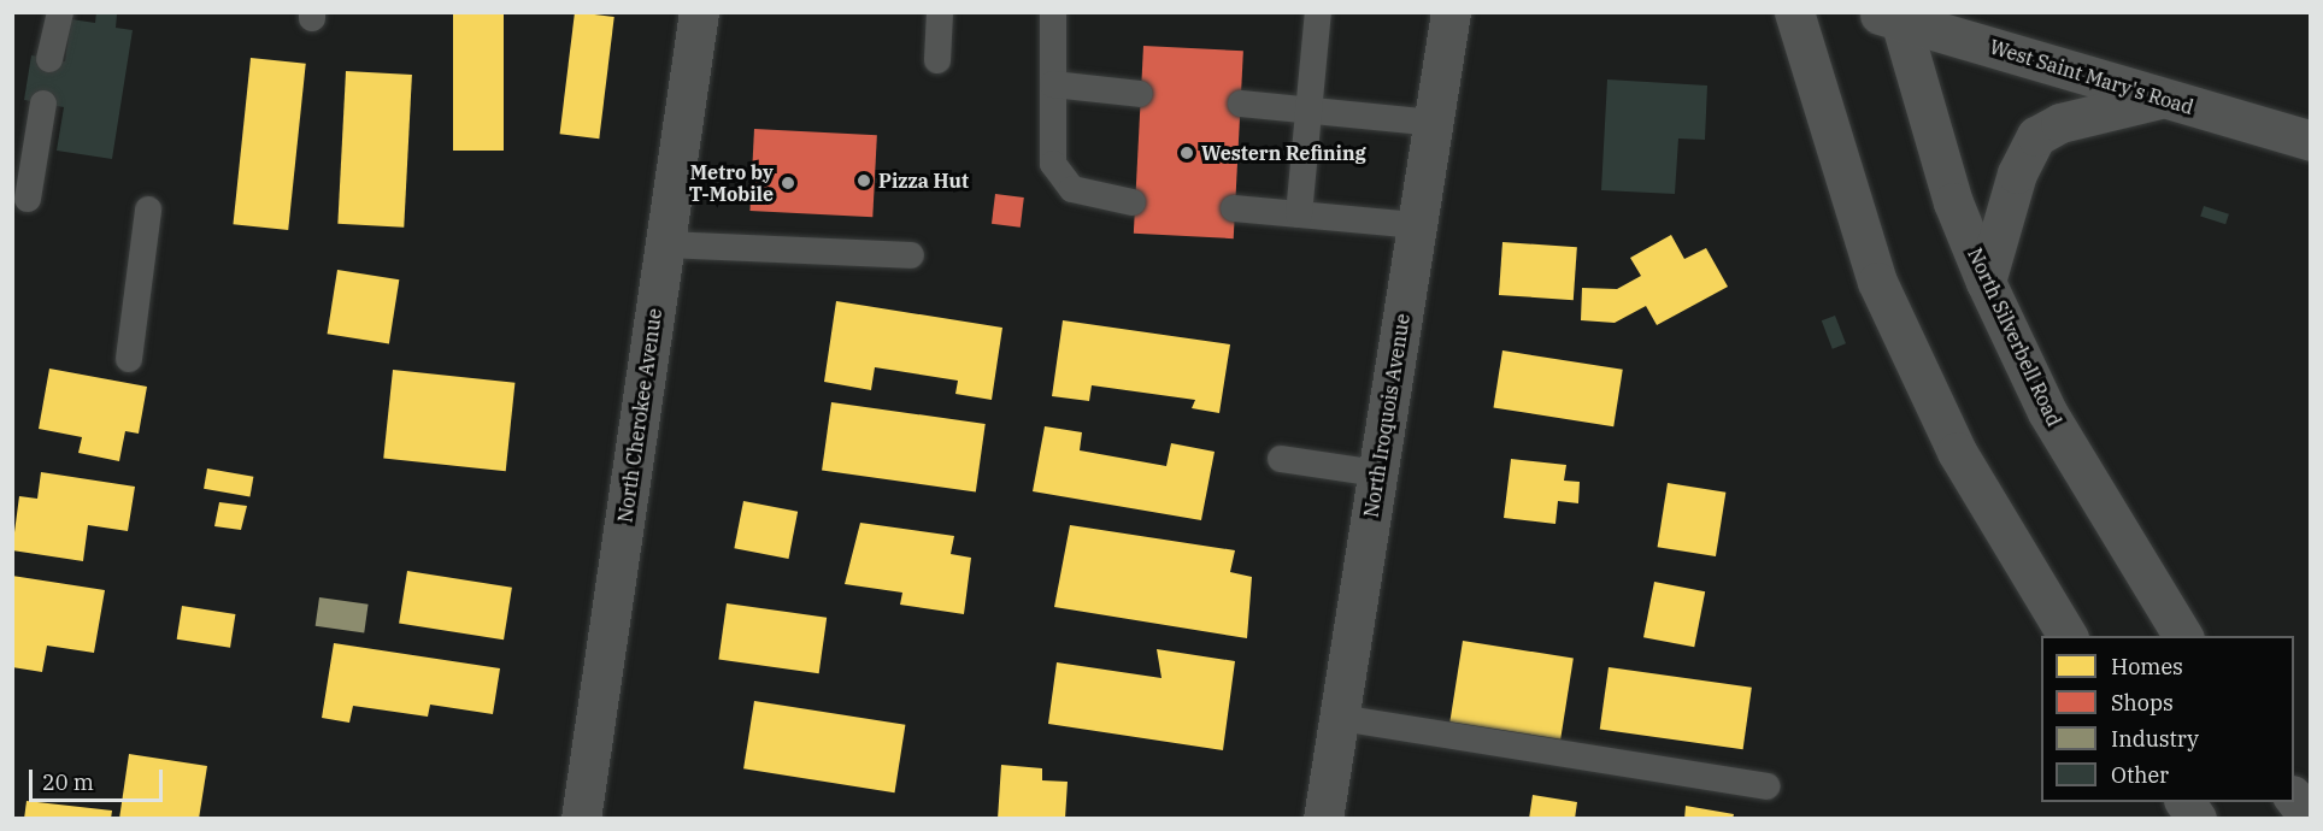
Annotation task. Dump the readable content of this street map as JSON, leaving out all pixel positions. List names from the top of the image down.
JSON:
{
  "streets": {
    "main road": [
      "West Saint Mary's Road",
      "North Silverbell Road",
      "North Cherokee Avenue",
      "North Iroquois Avenue"
    ]
  },
  "crossings": [
    ["West Saint Mary's Road", "North Silverbell Road"]
  ],
  "places": ["Western Refining", "Pizza Hut", "Metro by T-Mobile"],
  "legend": [
    "Homes",
    "Shops",
    "Industry",
    "Other"
  ],
  "scale_bar": "20 m"
}
